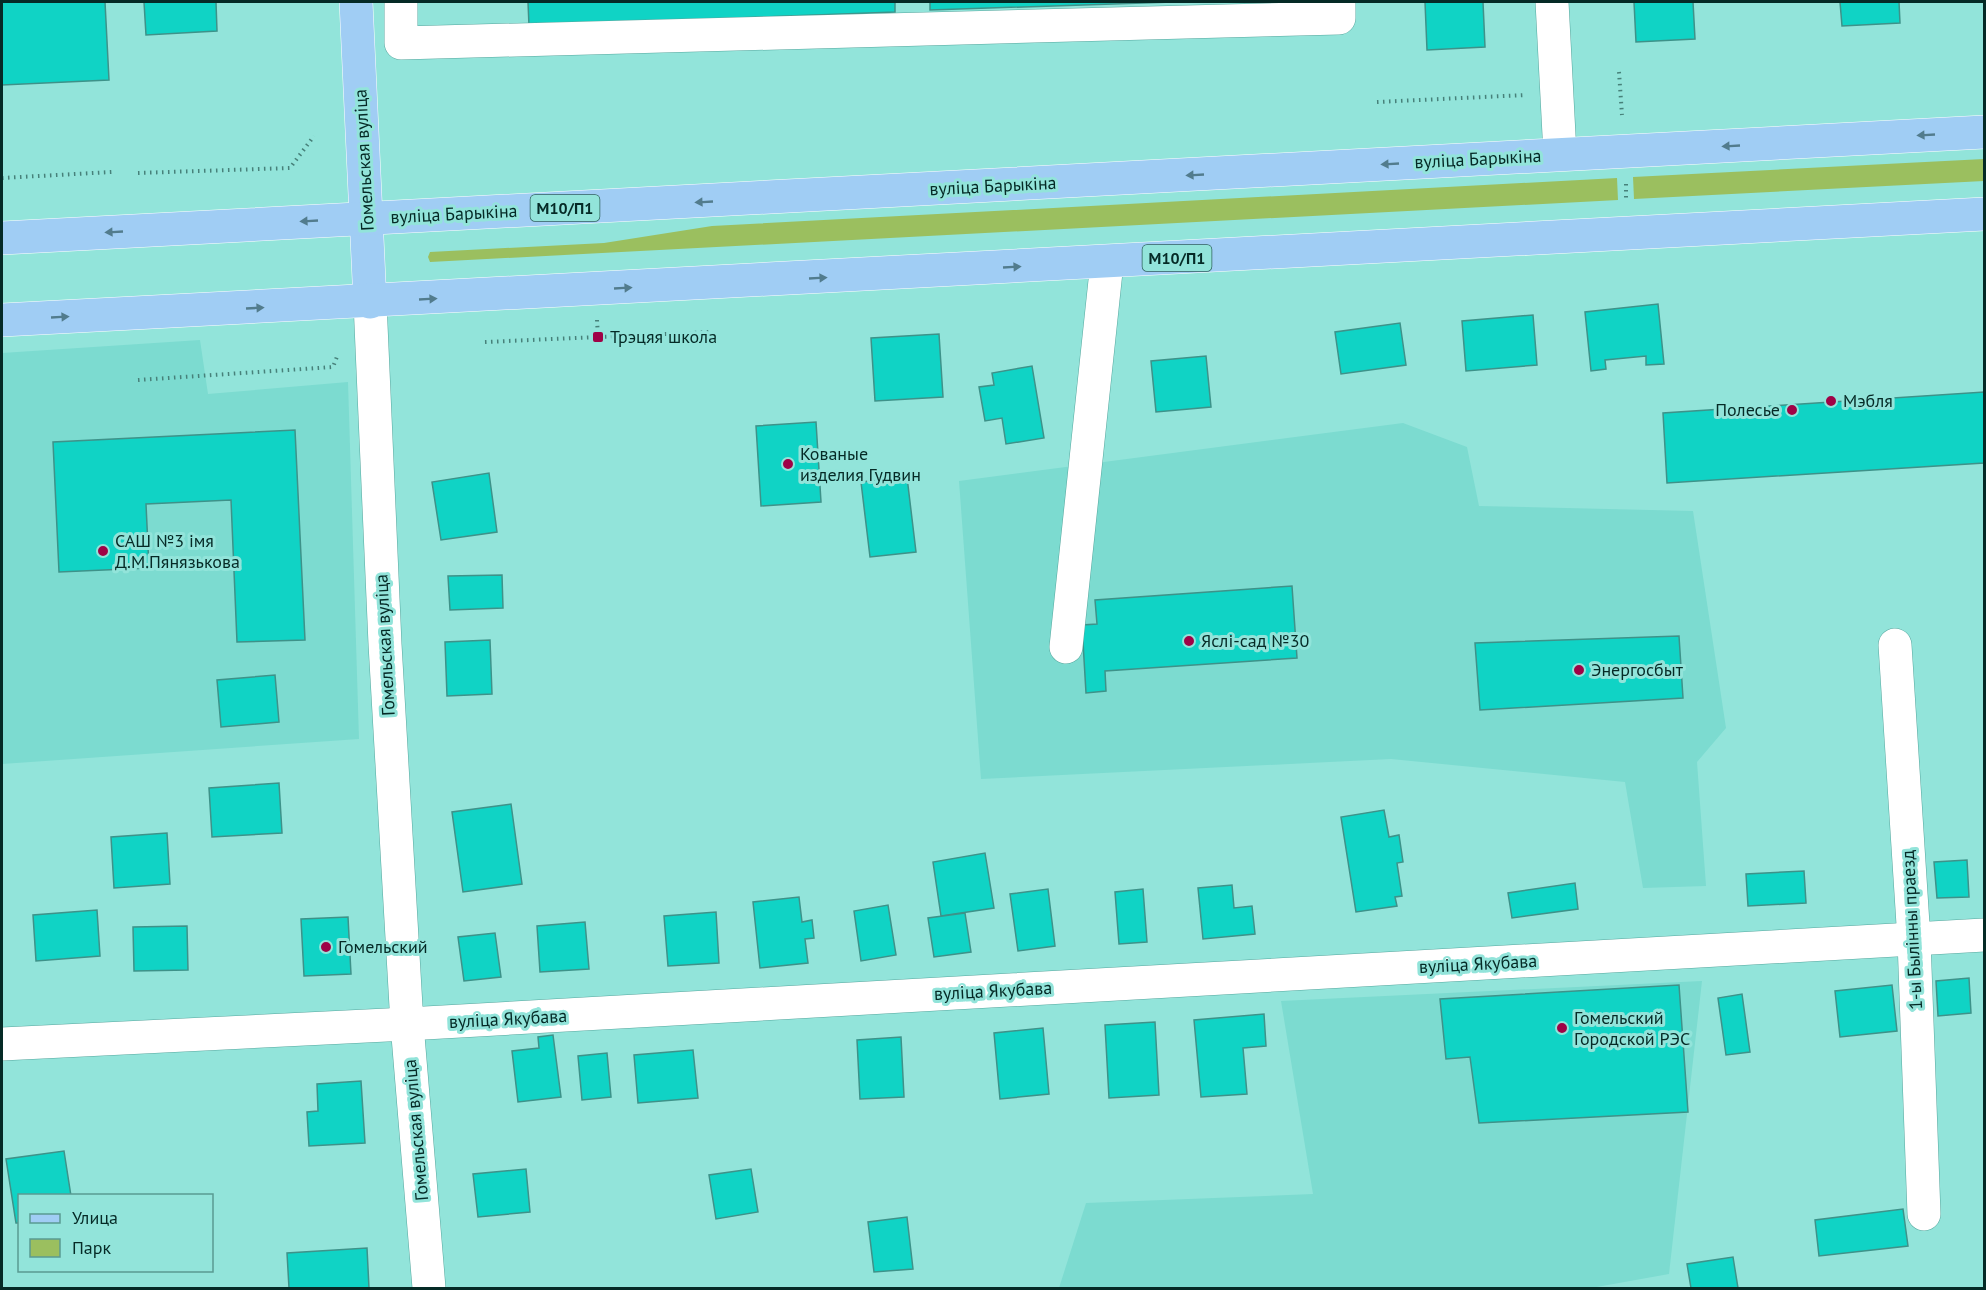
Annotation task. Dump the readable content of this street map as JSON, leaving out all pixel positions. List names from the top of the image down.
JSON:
{
  "streets": {
    "main road": ["вуліца Барыкіна", "Гомельская вуліца", "М10/П1"],
    "street": ["1-ы Былінны праезд", "вуліца Якубава"]
  },
  "crossings": [
    ["вуліца Барыкіна", "Гомельская вуліца"],
    ["Гомельская вуліца", "М10/П1"],
    ["Гомельская вуліца", "вуліца Якубава"],
    ["1-ы Былінны праезд", "вуліца Якубава"]
  ],
  "places": {
    "transit": ["Трэцяя школа"],
    "other": [
      "Мэбля",
      "Полесье",
      "Кованые изделия Гудвин",
      "САШ №3 імя Д.М.Пянязькова",
      "Яслі-сад №30",
      "Энергосбыт",
      "Гомельский",
      "Гомельский Городской РЭС"
    ]
  },
  "legend": ["Улица", "Парк"]
}
